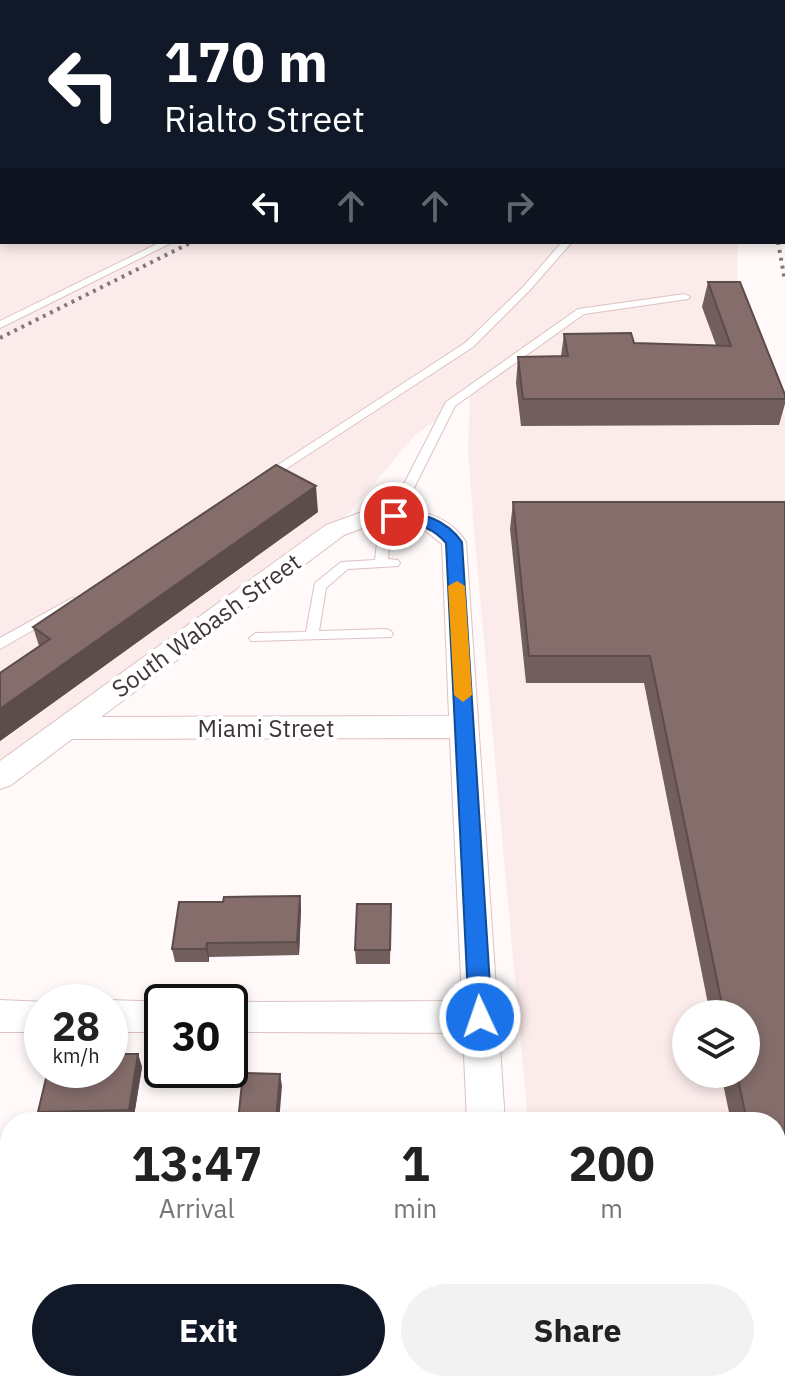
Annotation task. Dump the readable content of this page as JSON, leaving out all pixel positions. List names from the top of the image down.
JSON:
{
  "streets": {
    "street": ["South Wabash Street", "Miami Street"]
  },
  "crossings": [
    ["South Wabash Street", "Miami Street"]
  ],
  "page": {
    "turn": ["170 m", "Rialto Street"],
    "speed": "28 km/h",
    "limit": "30",
    "eta": [
      "13:47",
      "Arrival",
      "1",
      "min",
      "200",
      "m"
    ],
    "buttons": ["Exit", "Share"]
  }
}
